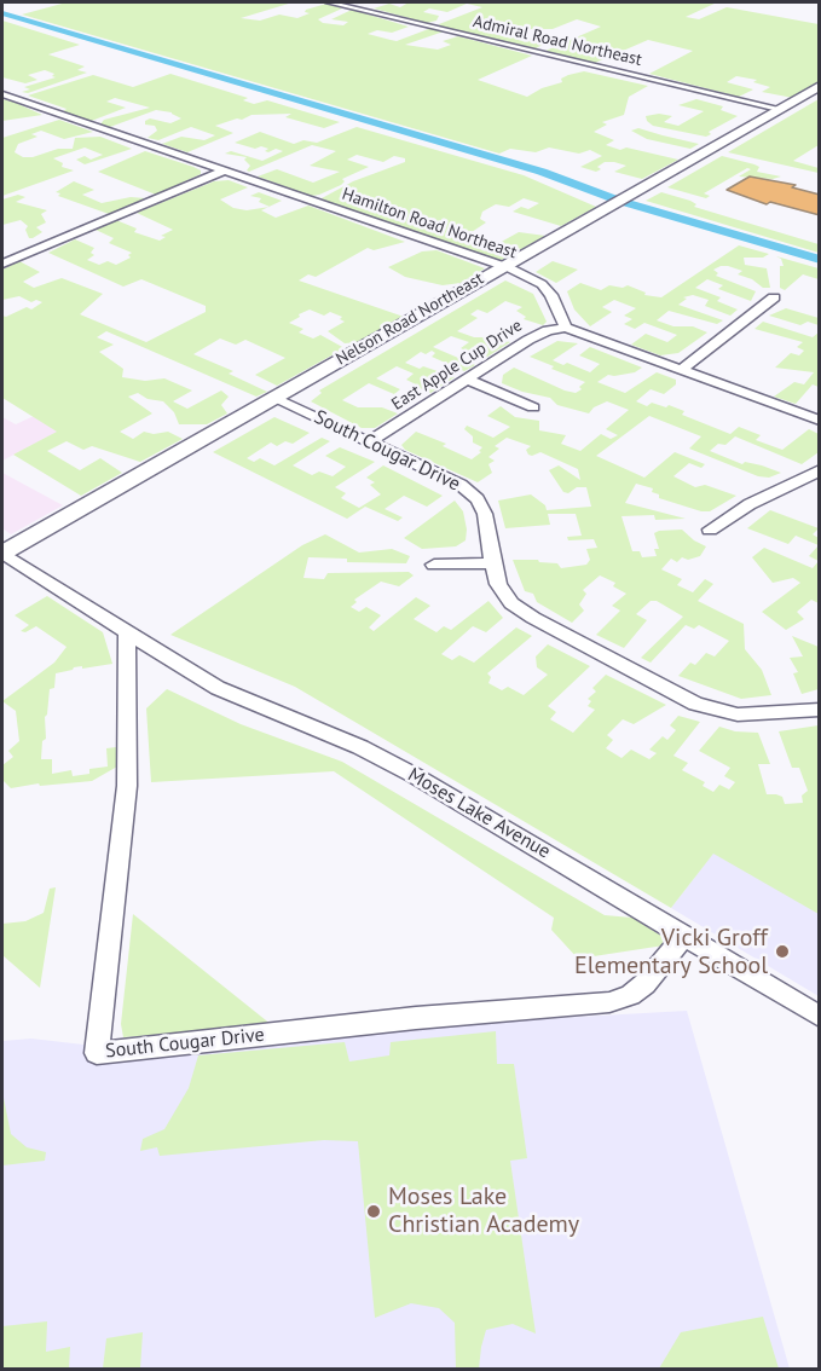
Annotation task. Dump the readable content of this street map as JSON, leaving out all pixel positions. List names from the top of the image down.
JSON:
{
  "streets": {
    "street": [
      "Admiral Road Northeast",
      "Hamilton Road Northeast",
      "Nelson Road Northeast",
      "East Apple Cup Drive",
      "South Cougar Drive",
      "Moses Lake Avenue"
    ]
  },
  "crossings": [
    ["Admiral Road Northeast", "Nelson Road Northeast"],
    ["Hamilton Road Northeast", "Nelson Road Northeast"],
    ["Hamilton Road Northeast", "East Apple Cup Drive"],
    ["Nelson Road Northeast", "South Cougar Drive"],
    ["East Apple Cup Drive", "South Cougar Drive"],
    ["South Cougar Drive", "Moses Lake Avenue"]
  ],
  "places": ["Vicki Groff Elementary School", "Moses Lake Christian Academy"]
}
